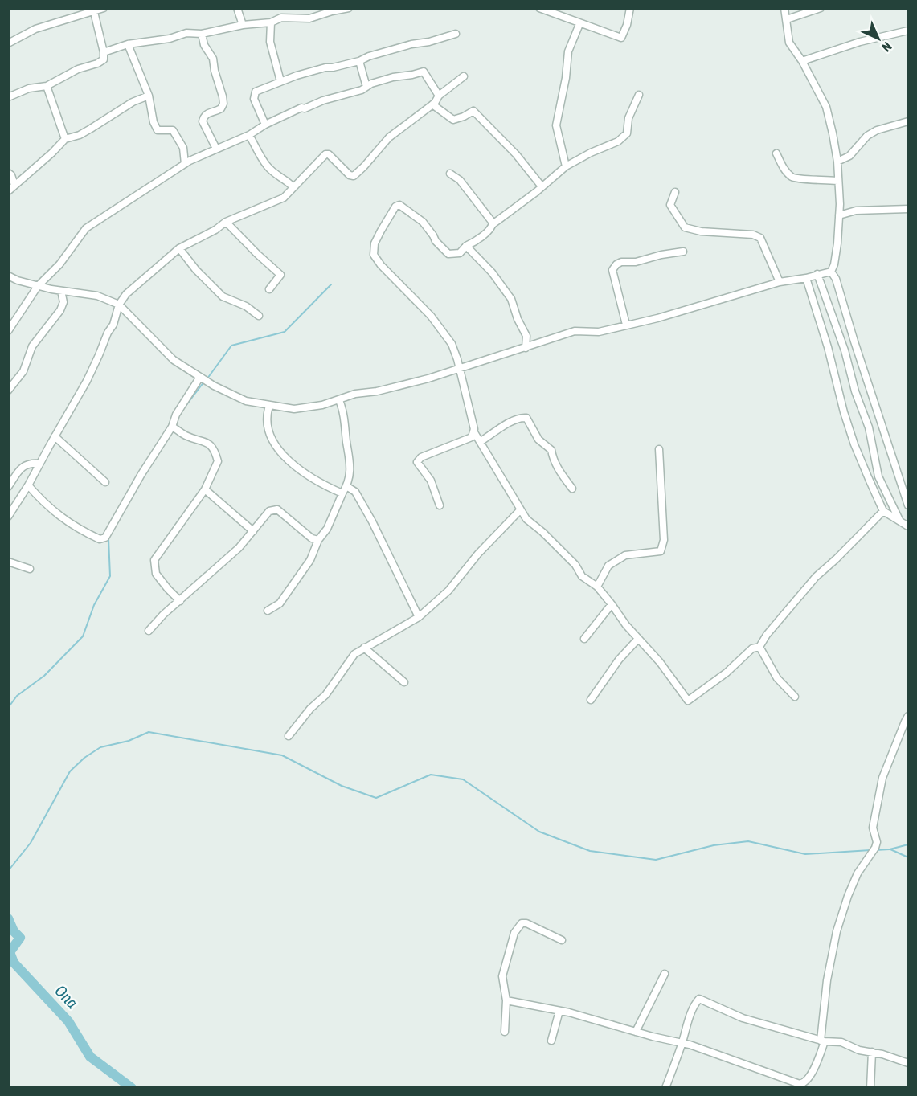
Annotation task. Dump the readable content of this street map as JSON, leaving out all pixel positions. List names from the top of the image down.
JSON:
{
  "water": ["Ona"],
  "north": "bottom right"
}
